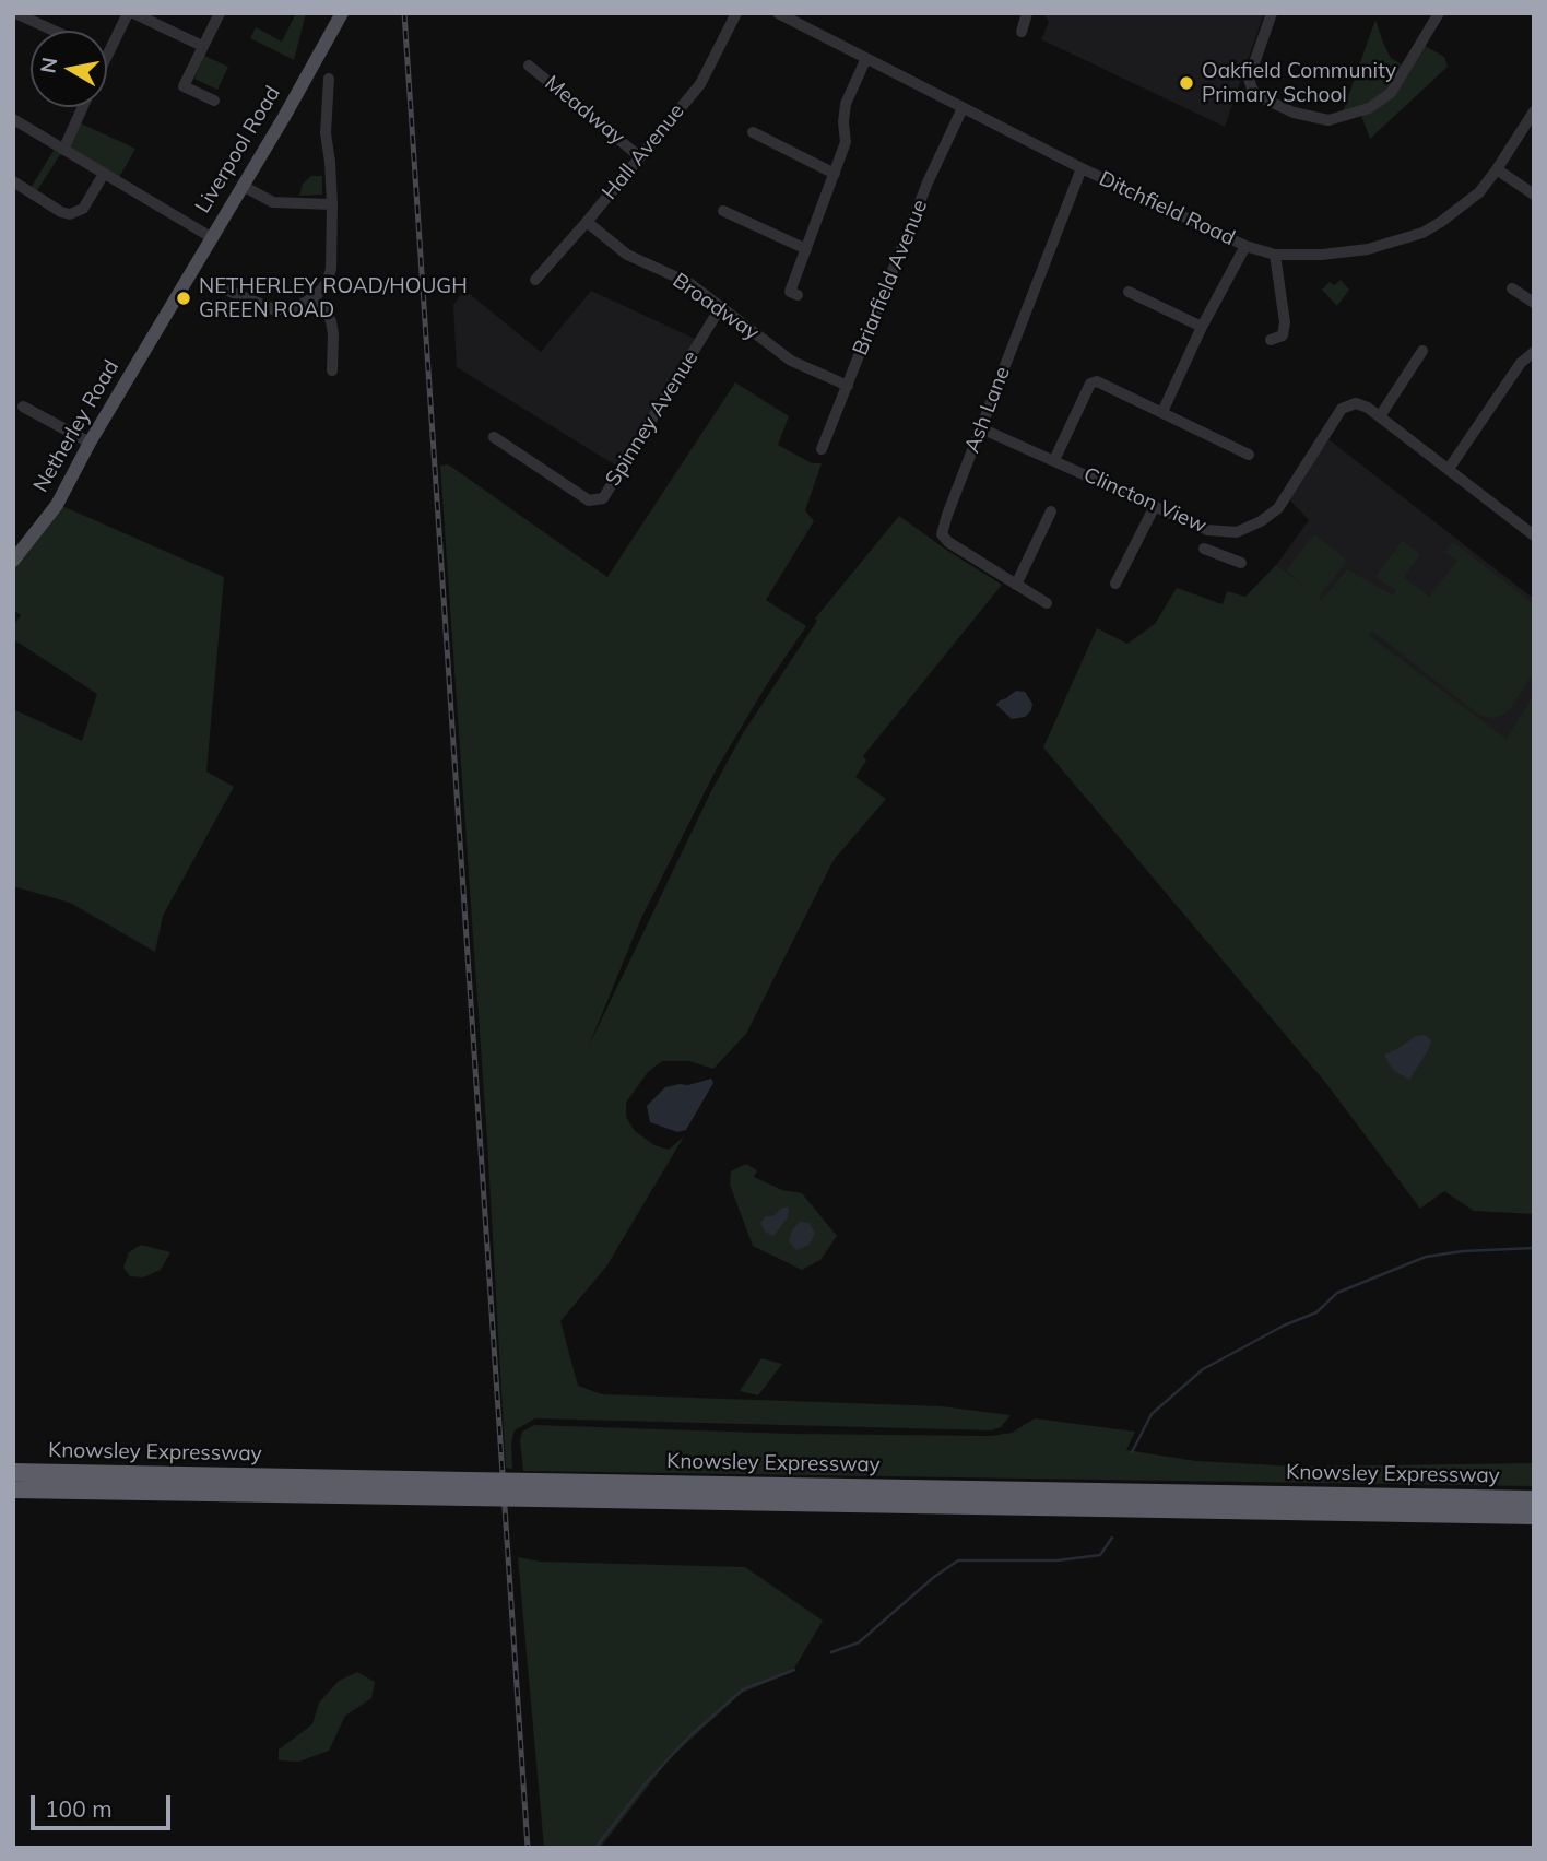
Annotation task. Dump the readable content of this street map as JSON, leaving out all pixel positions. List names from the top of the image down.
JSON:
{
  "streets": {
    "highway": ["Knowsley Expressway"],
    "main road": ["Liverpool Road", "Netherley Road"],
    "street": [
      "Meadway",
      "Hall Avenue",
      "Ditchfield Road",
      "Briarfield Avenue",
      "Broadway",
      "Ash Lane",
      "Spinney Avenue",
      "Clincton View"
    ]
  },
  "crossings": [
    ["Meadway", "Hall Avenue"],
    ["Liverpool Road", "Netherley Road"],
    ["Hall Avenue", "Broadway"],
    ["Ditchfield Road", "Briarfield Avenue"],
    ["Ditchfield Road", "Ash Lane"],
    ["Briarfield Avenue", "Broadway"],
    ["Broadway", "Spinney Avenue"],
    ["Ash Lane", "Clincton View"]
  ],
  "places": ["Oakfield Community Primary School", "NETHERLEY ROAD/HOUGH GREEN ROAD"],
  "scale_bar": "100 m",
  "north": "left"
}
